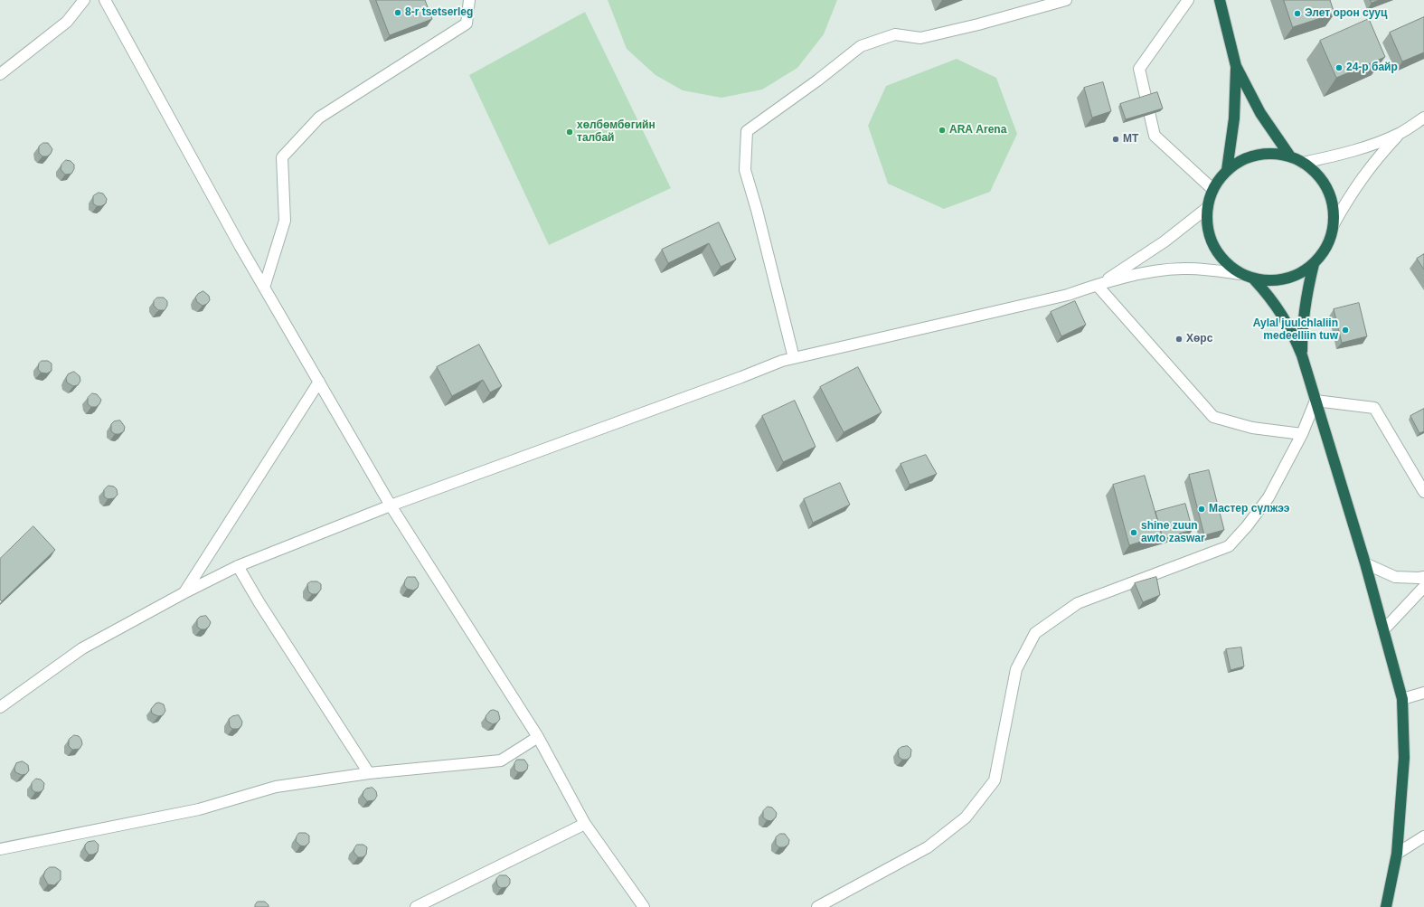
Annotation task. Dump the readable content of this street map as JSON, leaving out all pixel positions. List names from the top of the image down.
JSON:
{
  "places": [
    "8-r tsetserleg",
    "Элет орон сууц",
    "24-р байр",
    "ARA Arena",
    "хөлбөмбөгийн талбай",
    "MT",
    "Aylal juulchlaliin medeelliin tuw",
    "Хөрс",
    "Мастер сүлжээ",
    "shine zuun awto zaswar"
  ]
}
